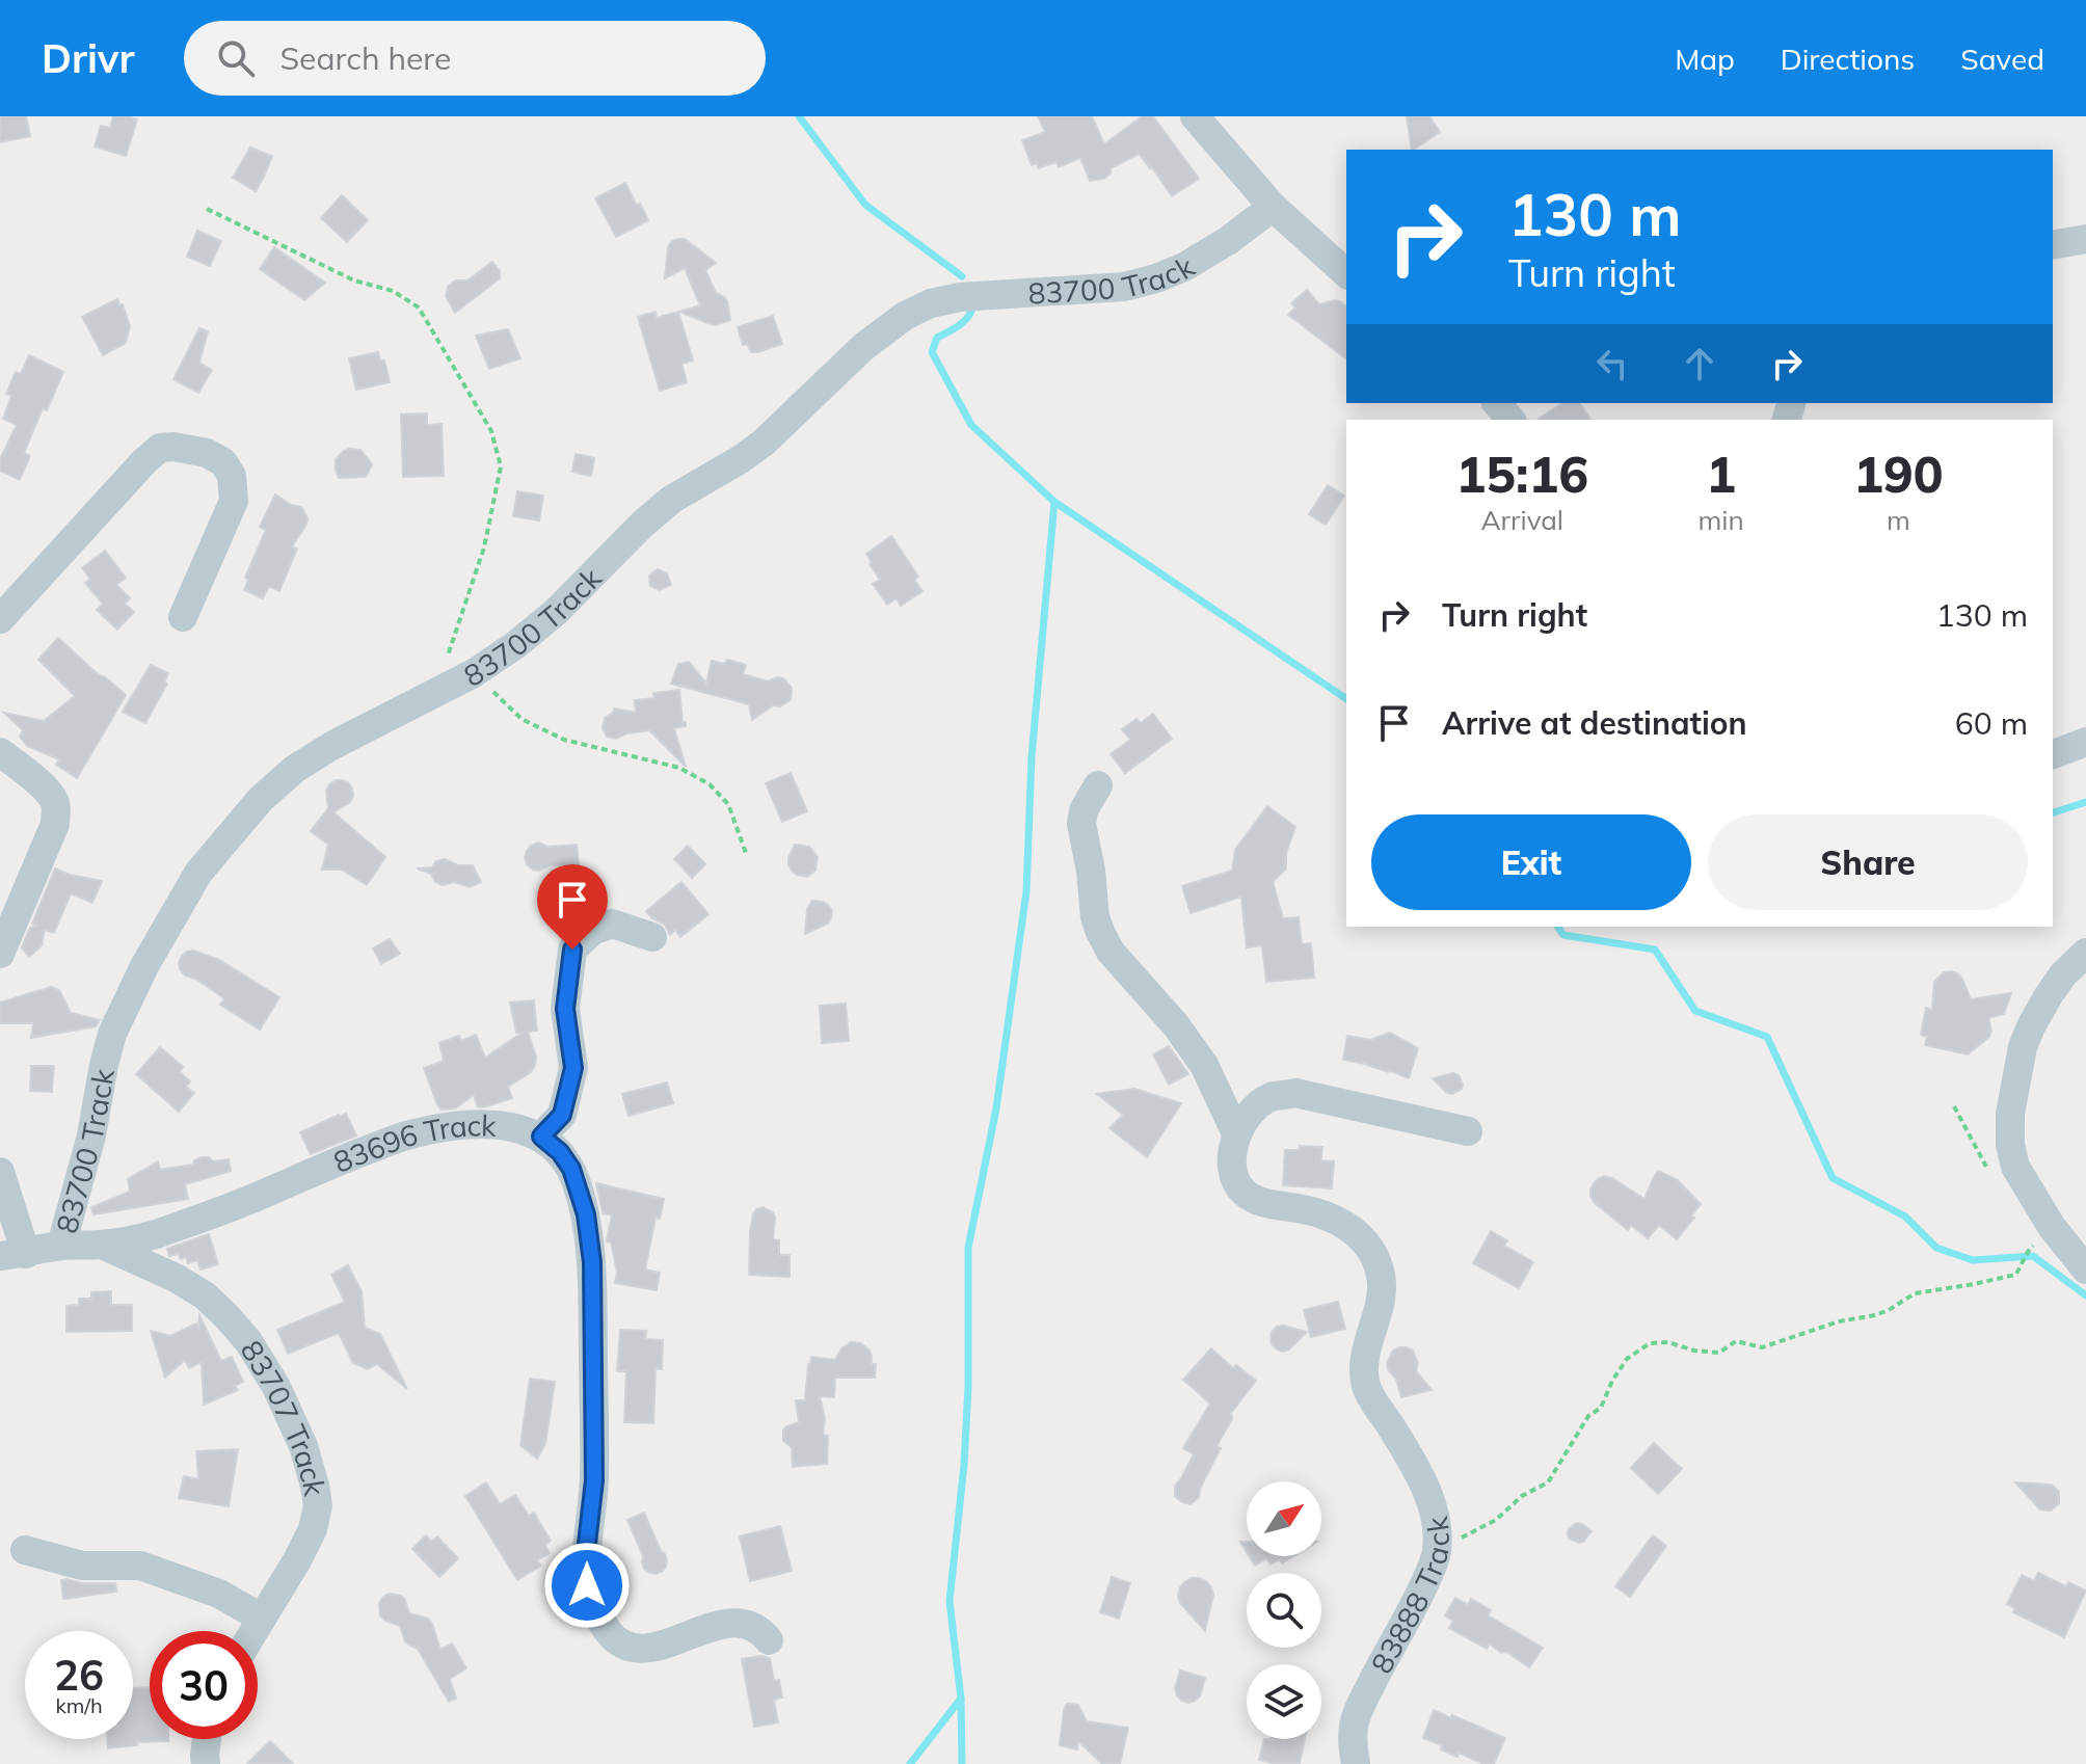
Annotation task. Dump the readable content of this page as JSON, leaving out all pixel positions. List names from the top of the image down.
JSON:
{
  "streets": {
    "street": [
      "83700 Track",
      "83696 Track",
      "83707 Track",
      "83888 Track"
    ]
  },
  "crossings": [
    ["83700 Track", "83696 Track"],
    ["83696 Track", "83707 Track"]
  ],
  "north": "top right",
  "page": {
    "header": "Drivr",
    "search": "Search here",
    "nav": ["Map", "Directions", "Saved"],
    "turn": ["130 m", "Turn right"],
    "eta": [
      "15:16",
      "Arrival",
      "1",
      "min",
      "190",
      "m"
    ],
    "list": [
      {
        "name": "Turn right",
        "value": "130 m"
      },
      {
        "name": "Arrive at destination",
        "value": "60 m"
      }
    ],
    "buttons": ["Exit", "Share"],
    "speed": "26 km/h",
    "limit": "30"
  }
}
